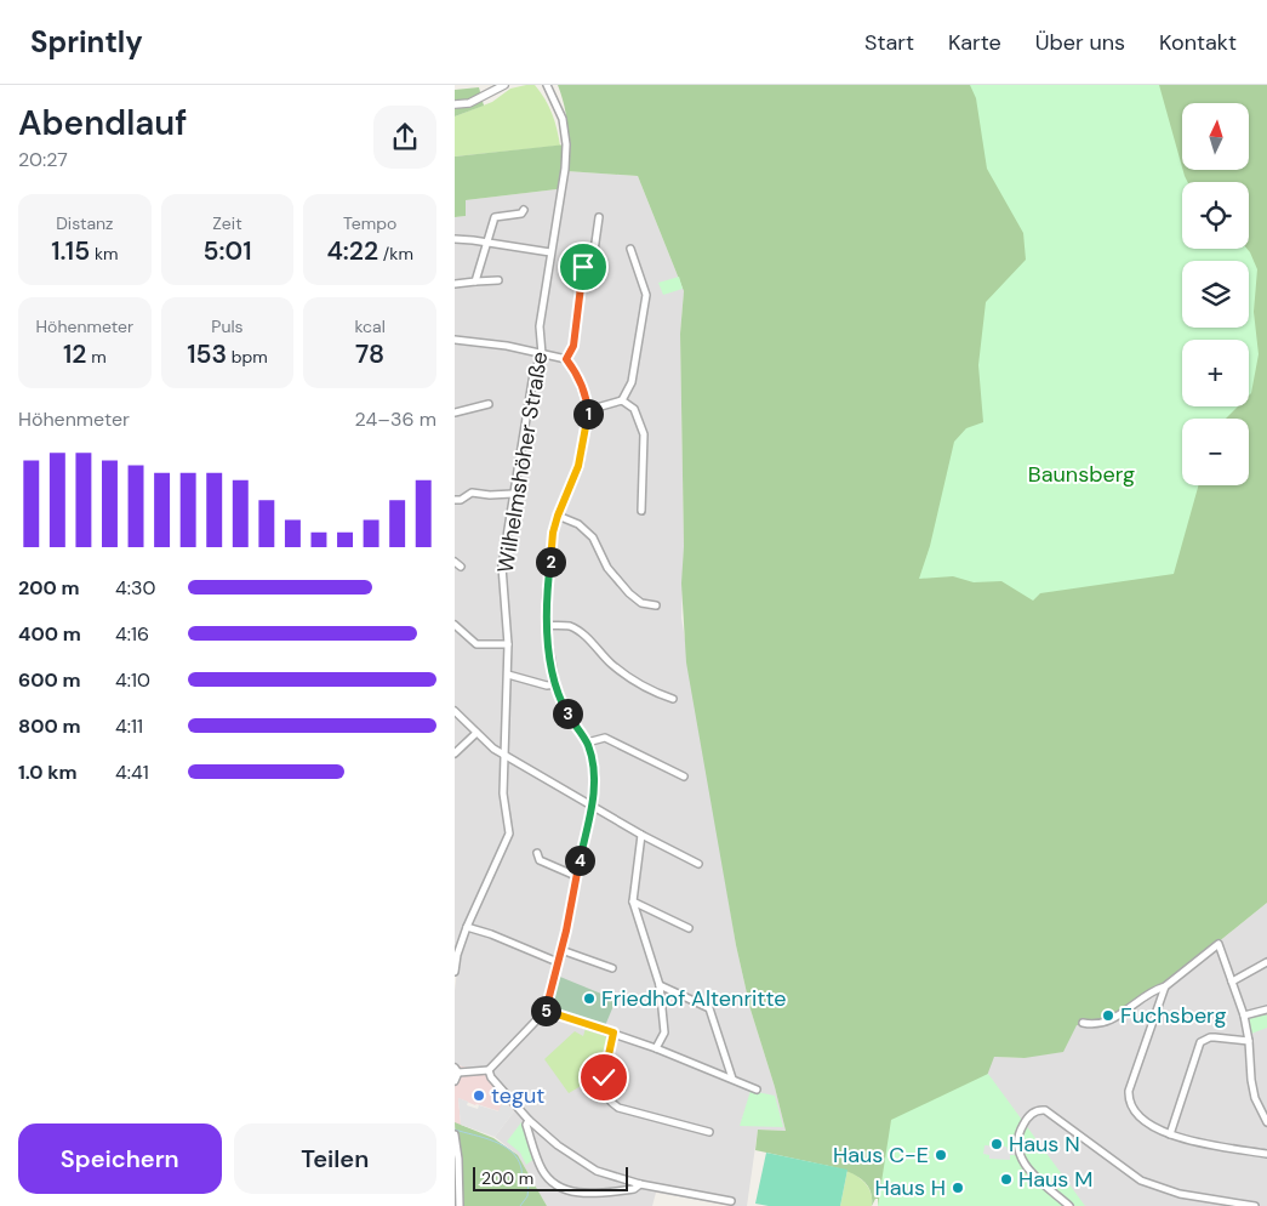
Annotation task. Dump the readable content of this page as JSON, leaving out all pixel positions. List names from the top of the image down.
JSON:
{
  "streets": {
    "street": ["Wilhelmshöher Straße"]
  },
  "parks": ["Baunsberg"],
  "places": [
    "Friedhof Altenritte",
    "Fuchsberg",
    "tegut",
    "Haus N",
    "Haus C-E",
    "Haus M",
    "Haus H"
  ],
  "scale_bar": "200 m",
  "north": "top",
  "page": {
    "header": "Sprintly",
    "nav": [
      "Start",
      "Karte",
      "Über uns",
      "Kontakt"
    ],
    "heading": ["Abendlauf", "20:27"],
    "map_buttons": ["+", "−"],
    "stats": [
      ["Distanz", "1.15 km"],
      ["Zeit", "5:01"],
      ["Tempo", "4:22 /km"],
      ["Höhenmeter", "12 m"],
      ["Puls", "153 bpm"],
      ["kcal", "78"]
    ],
    "chart": ["Höhenmeter", "24–36 m"],
    "pins": [
      "1",
      "2",
      "3",
      "4",
      "5"
    ],
    "list": [
      {
        "name": "200 m",
        "note": "4:30"
      },
      {
        "name": "400 m",
        "note": "4:16"
      },
      {
        "name": "600 m",
        "note": "4:10"
      },
      {
        "name": "800 m",
        "note": "4:11"
      },
      {
        "name": "1.0 km",
        "note": "4:41"
      }
    ],
    "buttons": ["Speichern", "Teilen"],
    "scale": "200 m"
  }
}
